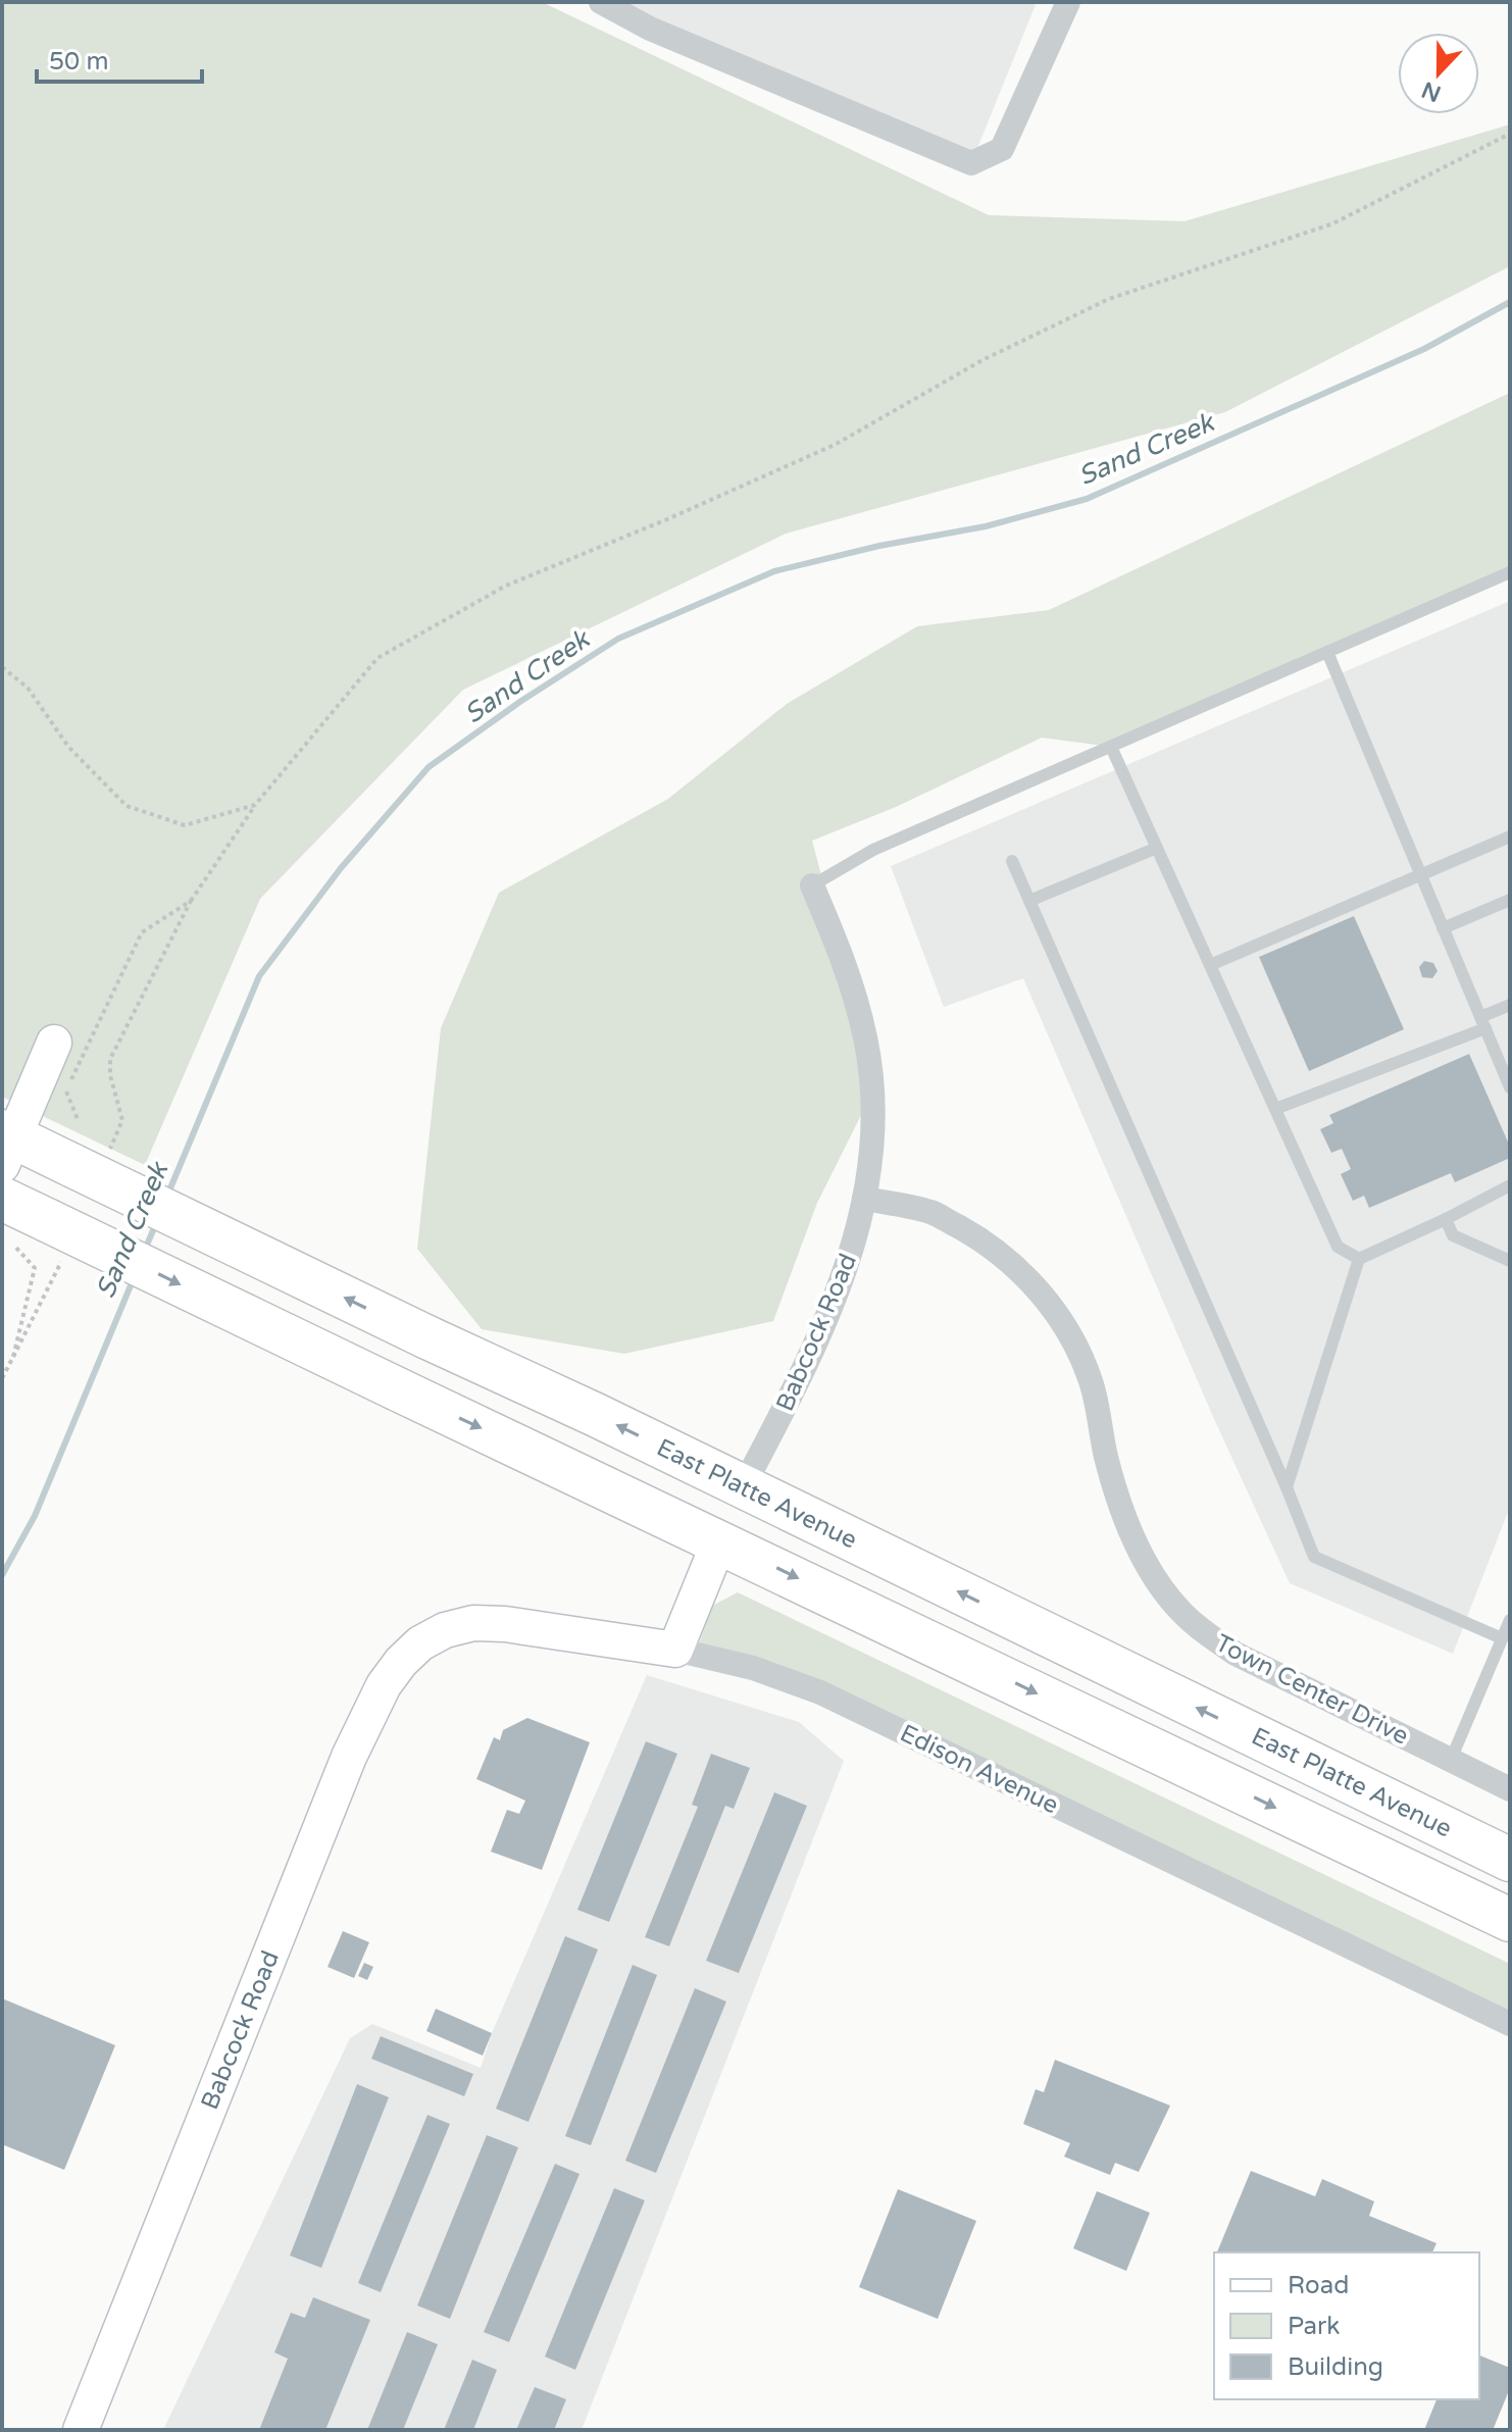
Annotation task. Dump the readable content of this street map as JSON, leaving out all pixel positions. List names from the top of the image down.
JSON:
{
  "streets": {
    "highway": ["East Platte Avenue"],
    "street": ["Babcock Road", "Town Center Drive", "Edison Avenue"]
  },
  "crossings": [
    ["Babcock Road", "East Platte Avenue"],
    ["Babcock Road", "Town Center Drive"],
    ["Babcock Road", "Edison Avenue"]
  ],
  "water": ["Sand Creek"],
  "legend": ["Road", "Park", "Building"],
  "scale_bar": "50 m",
  "north": "bottom"
}
